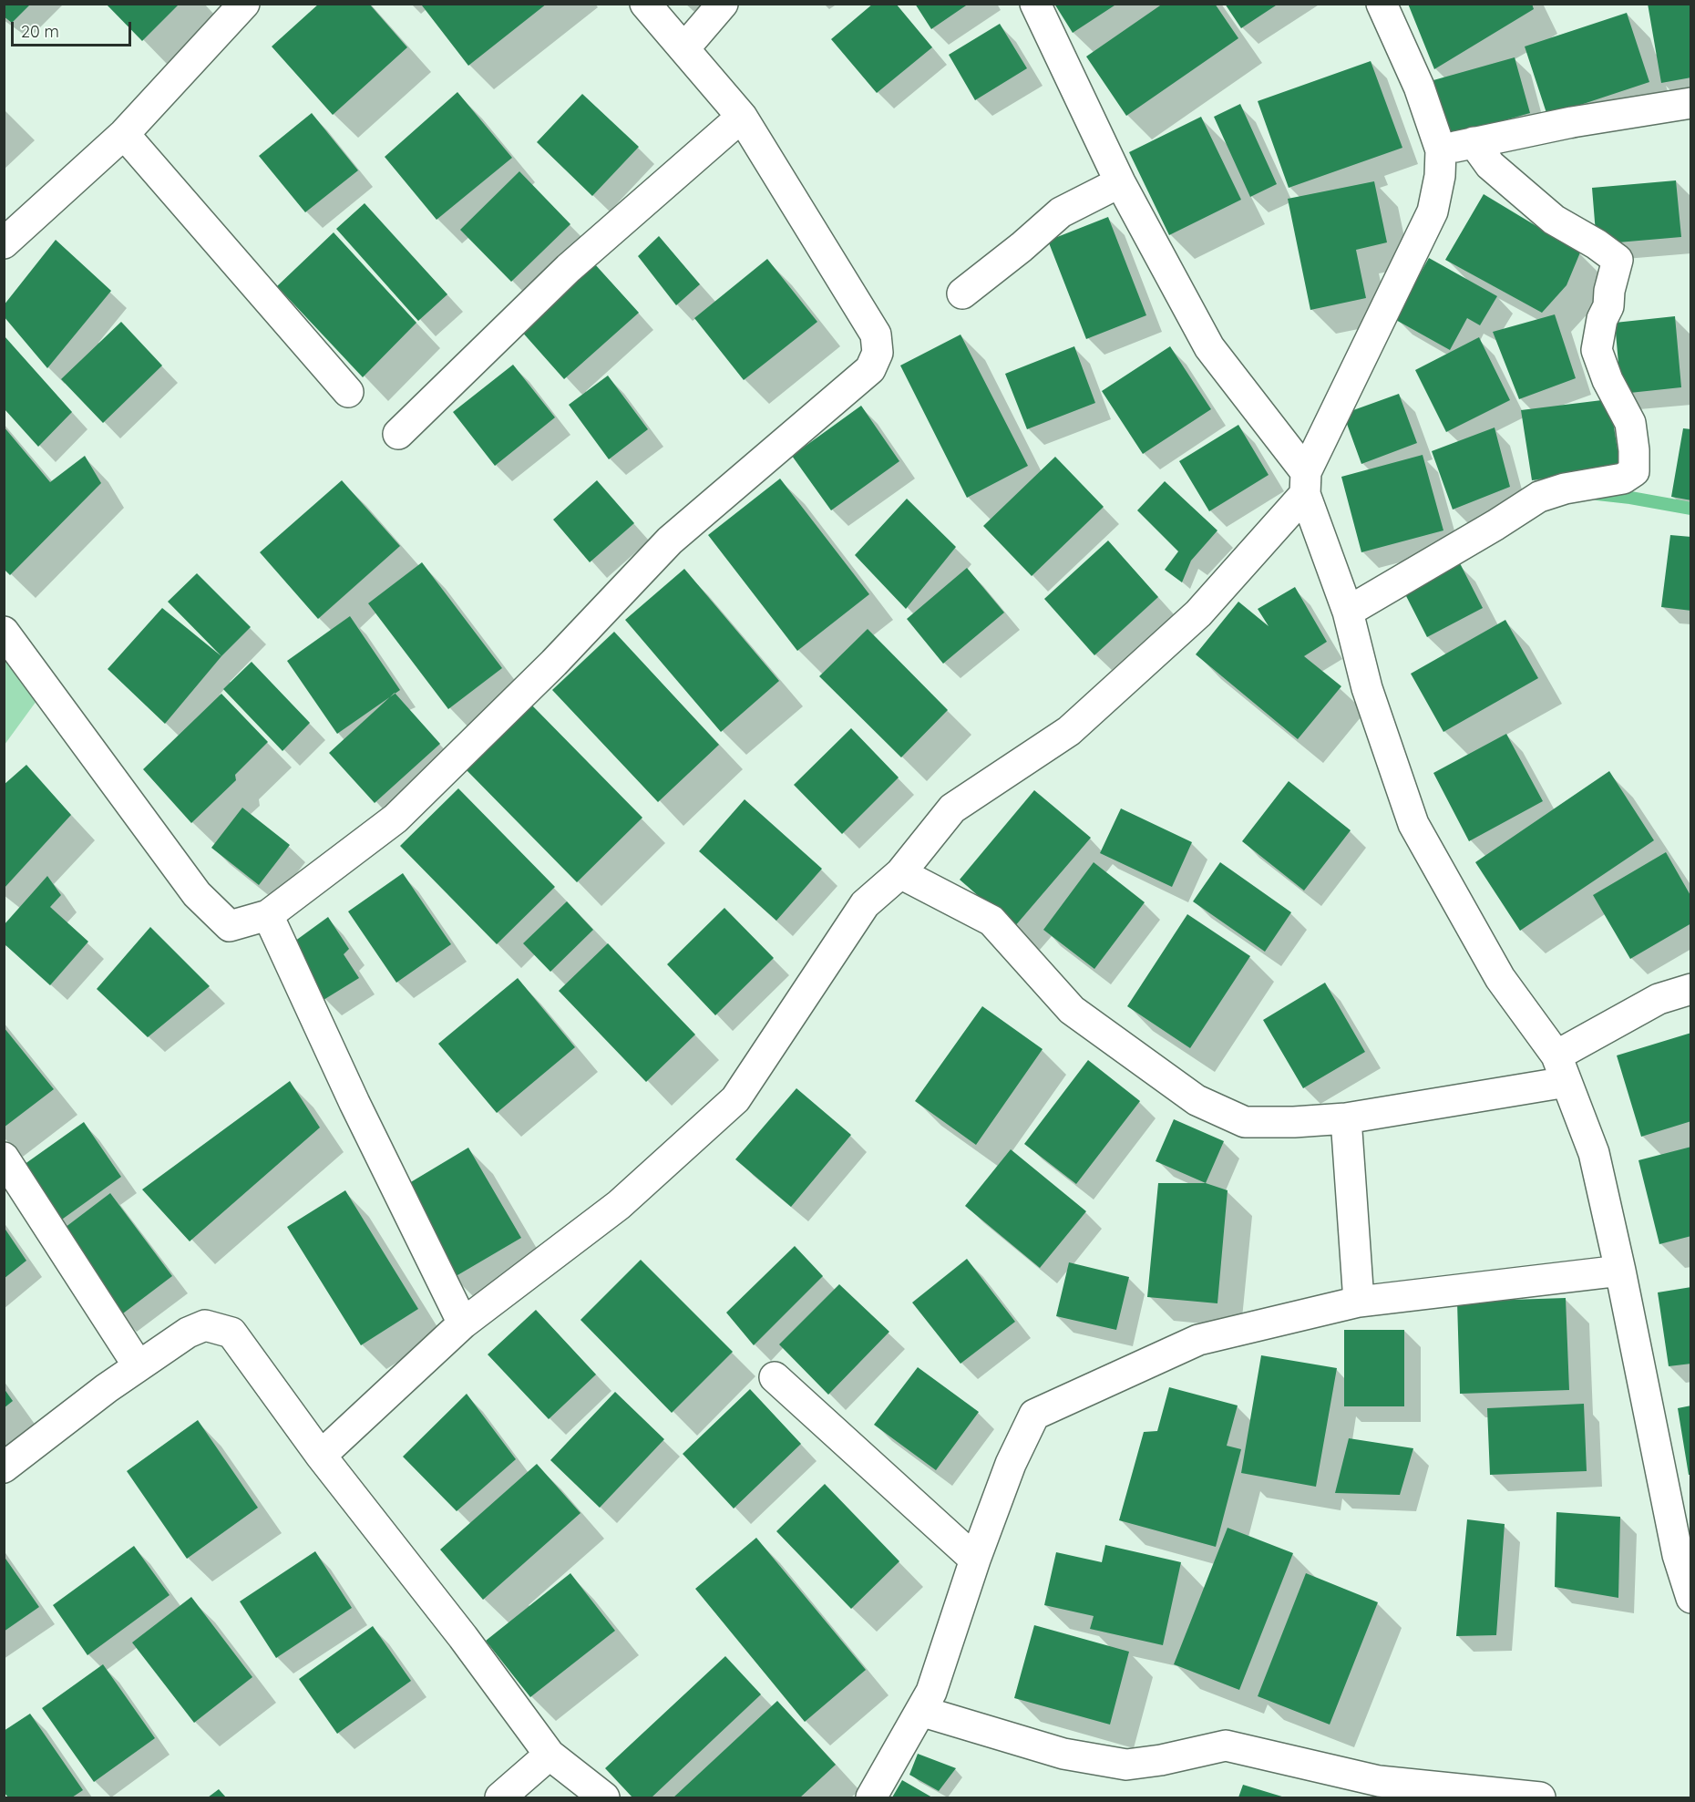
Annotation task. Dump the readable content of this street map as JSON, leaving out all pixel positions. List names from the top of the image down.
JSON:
{
  "scale_bar": "20 m"
}
